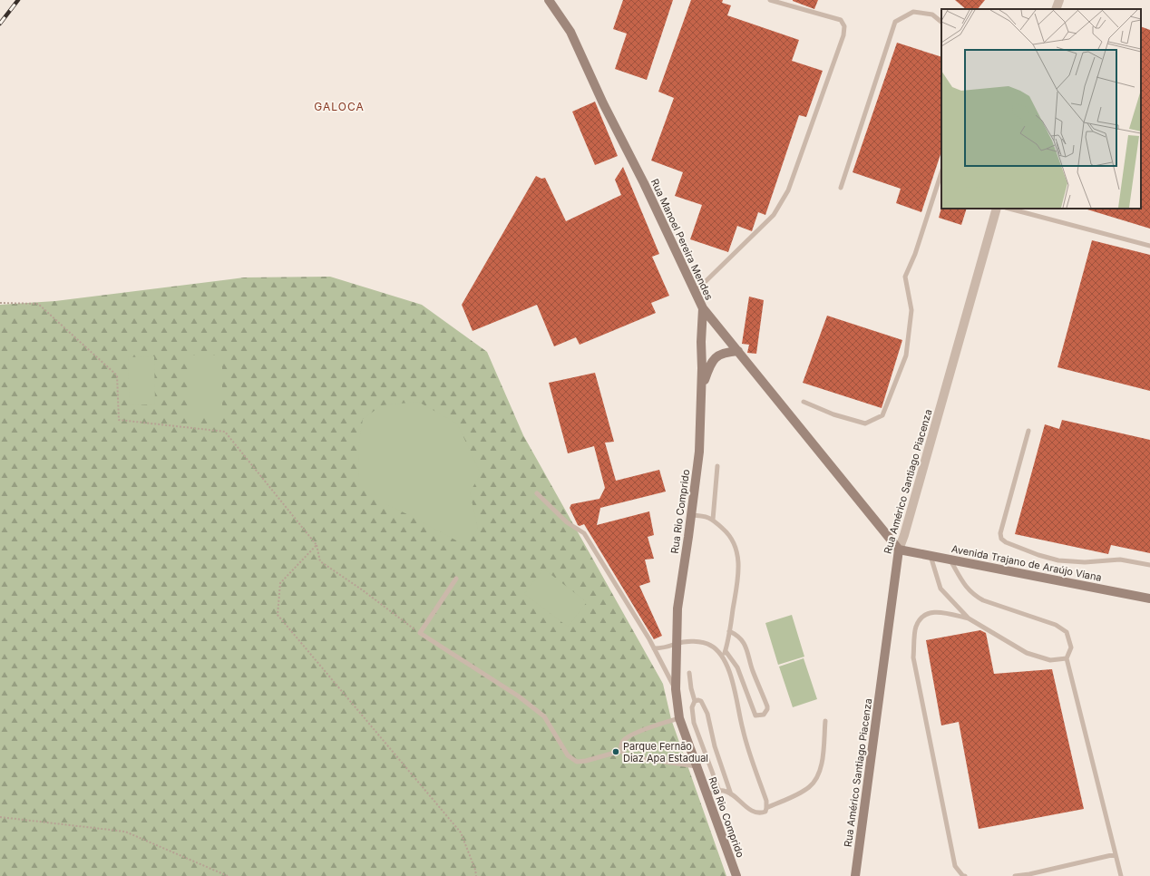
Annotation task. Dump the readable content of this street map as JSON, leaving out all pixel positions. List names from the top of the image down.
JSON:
{
  "streets": {
    "street": [
      "Rua Manoel Pereira Mendes",
      "Rua Américo Santiago Piacenza",
      "Rua Rio Comprido",
      "Avenida Trajano de Araújo Viana"
    ]
  },
  "crossings": [
    ["Rua Manoel Pereira Mendes", "Rua Américo Santiago Piacenza"],
    ["Rua Manoel Pereira Mendes", "Rua Rio Comprido"],
    ["Rua Manoel Pereira Mendes", "Avenida Trajano de Araújo Viana"],
    ["Rua Américo Santiago Piacenza", "Avenida Trajano de Araújo Viana"]
  ],
  "districts": ["GALOCA"],
  "places": ["Parque Fernão Diaz Apa Estadual"]
}
